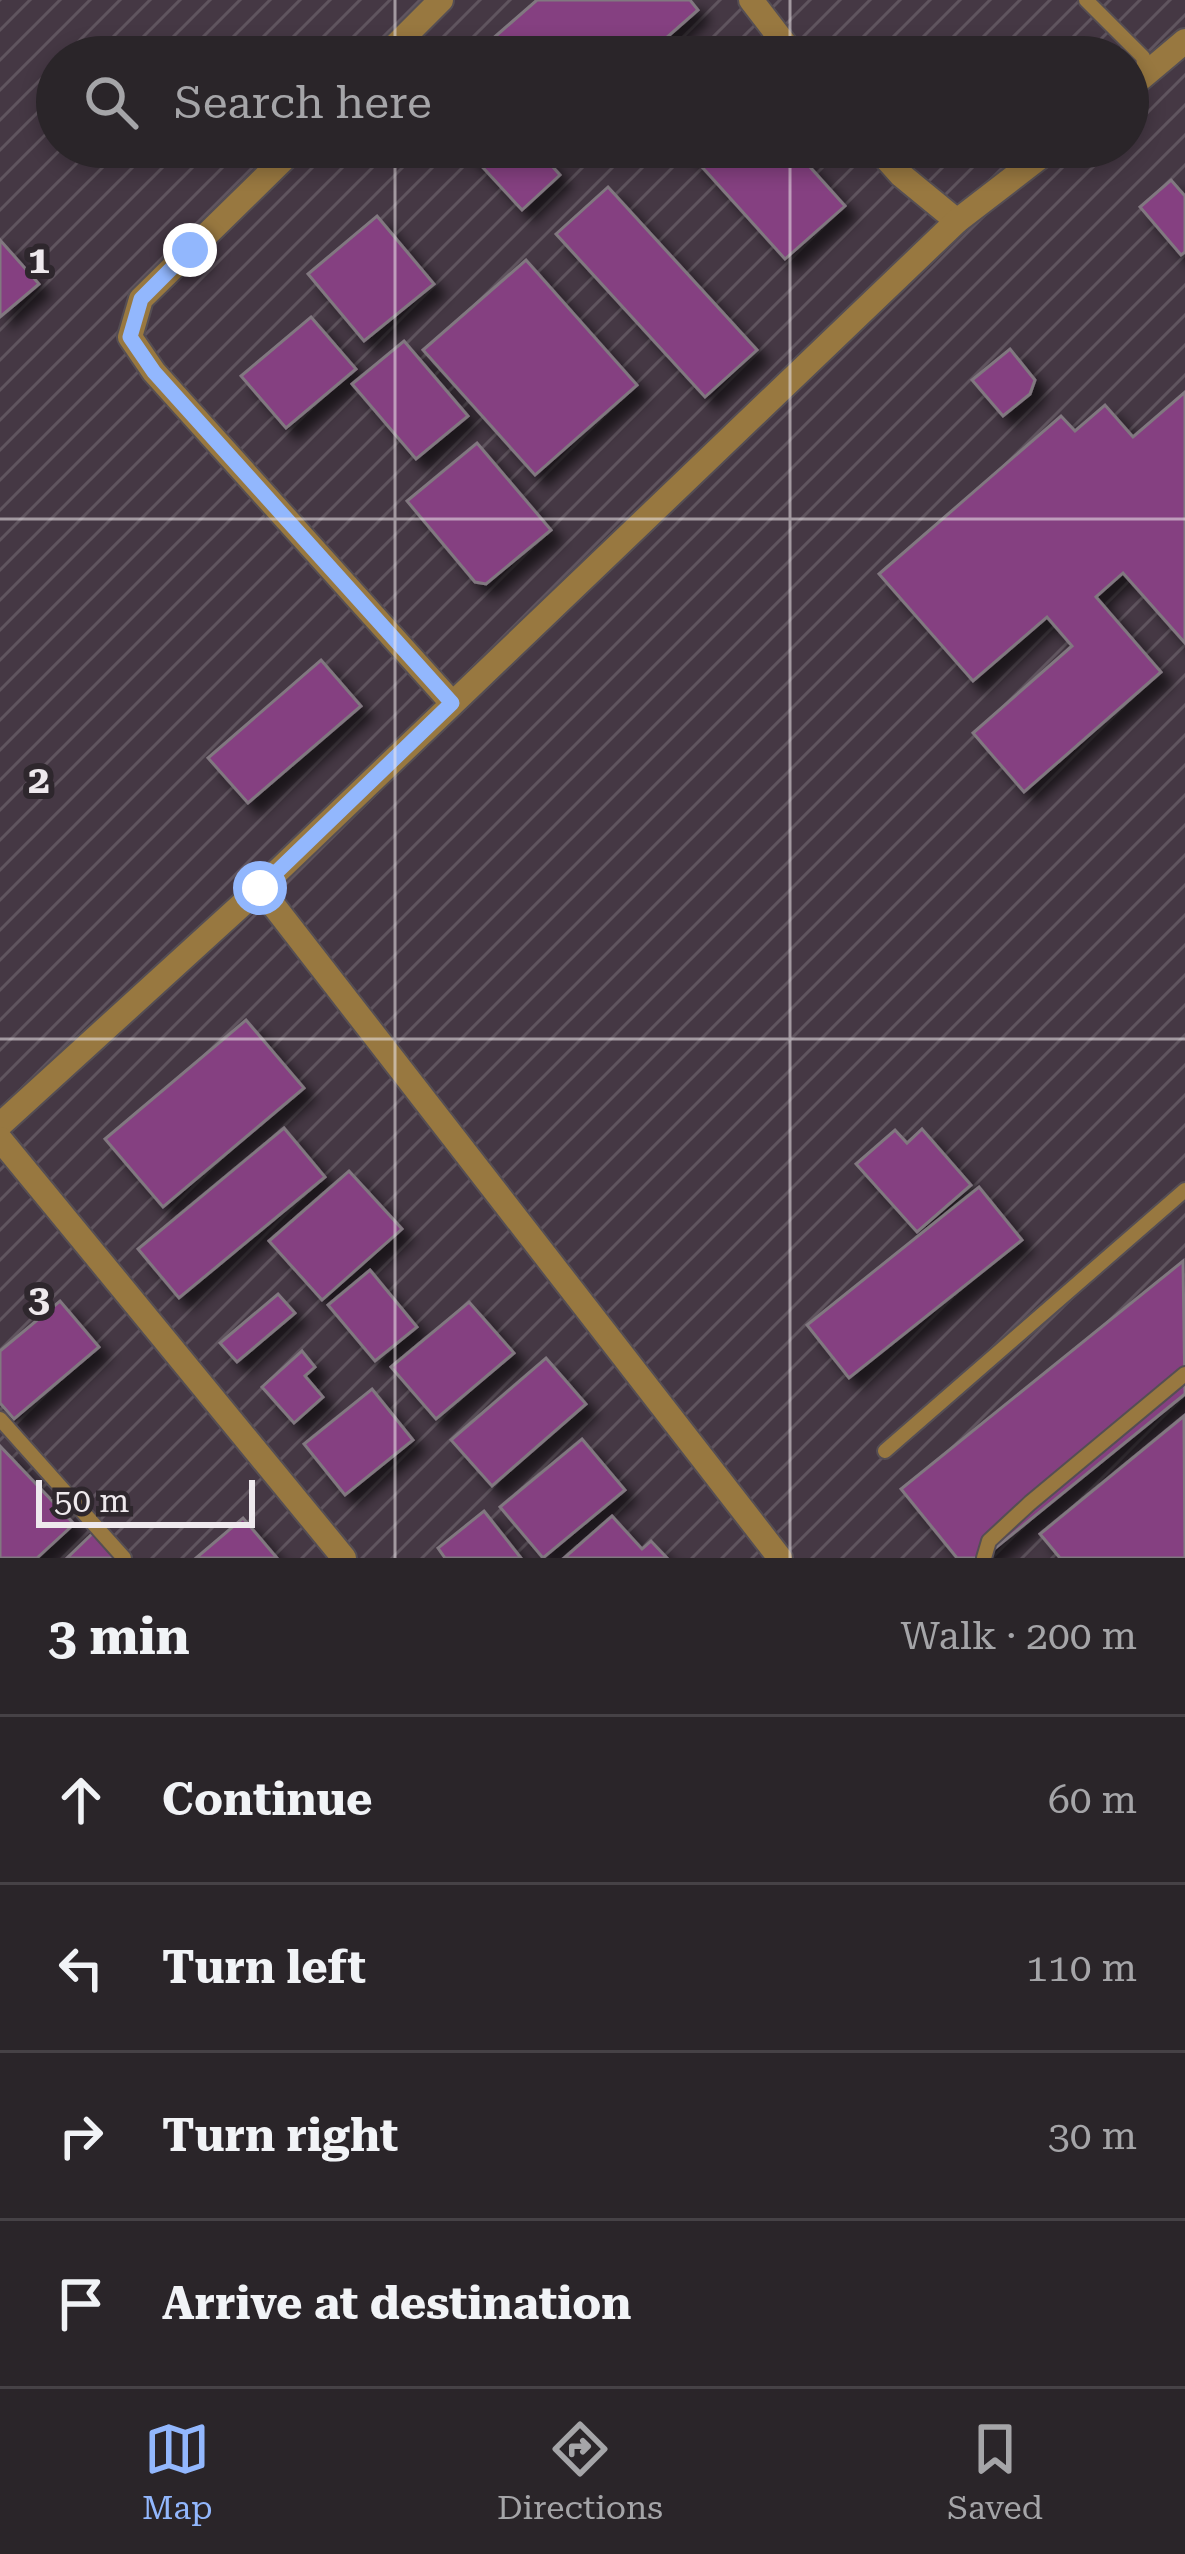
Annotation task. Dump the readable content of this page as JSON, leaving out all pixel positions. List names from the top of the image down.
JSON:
{
  "scale_bar": "50 m",
  "page": {
    "search": "Search here",
    "scale": "50 m",
    "heading": ["3 min", "Walk · 200 m"],
    "list": [
      ["Continue", "60 m"],
      ["Turn left", "110 m"],
      ["Turn right", "30 m"],
      "Arrive at destination"
    ],
    "nav": ["Map", "Directions", "Saved"]
  },
  "grid": {
    "rows": ["1", "2", "3"]
  }
}
